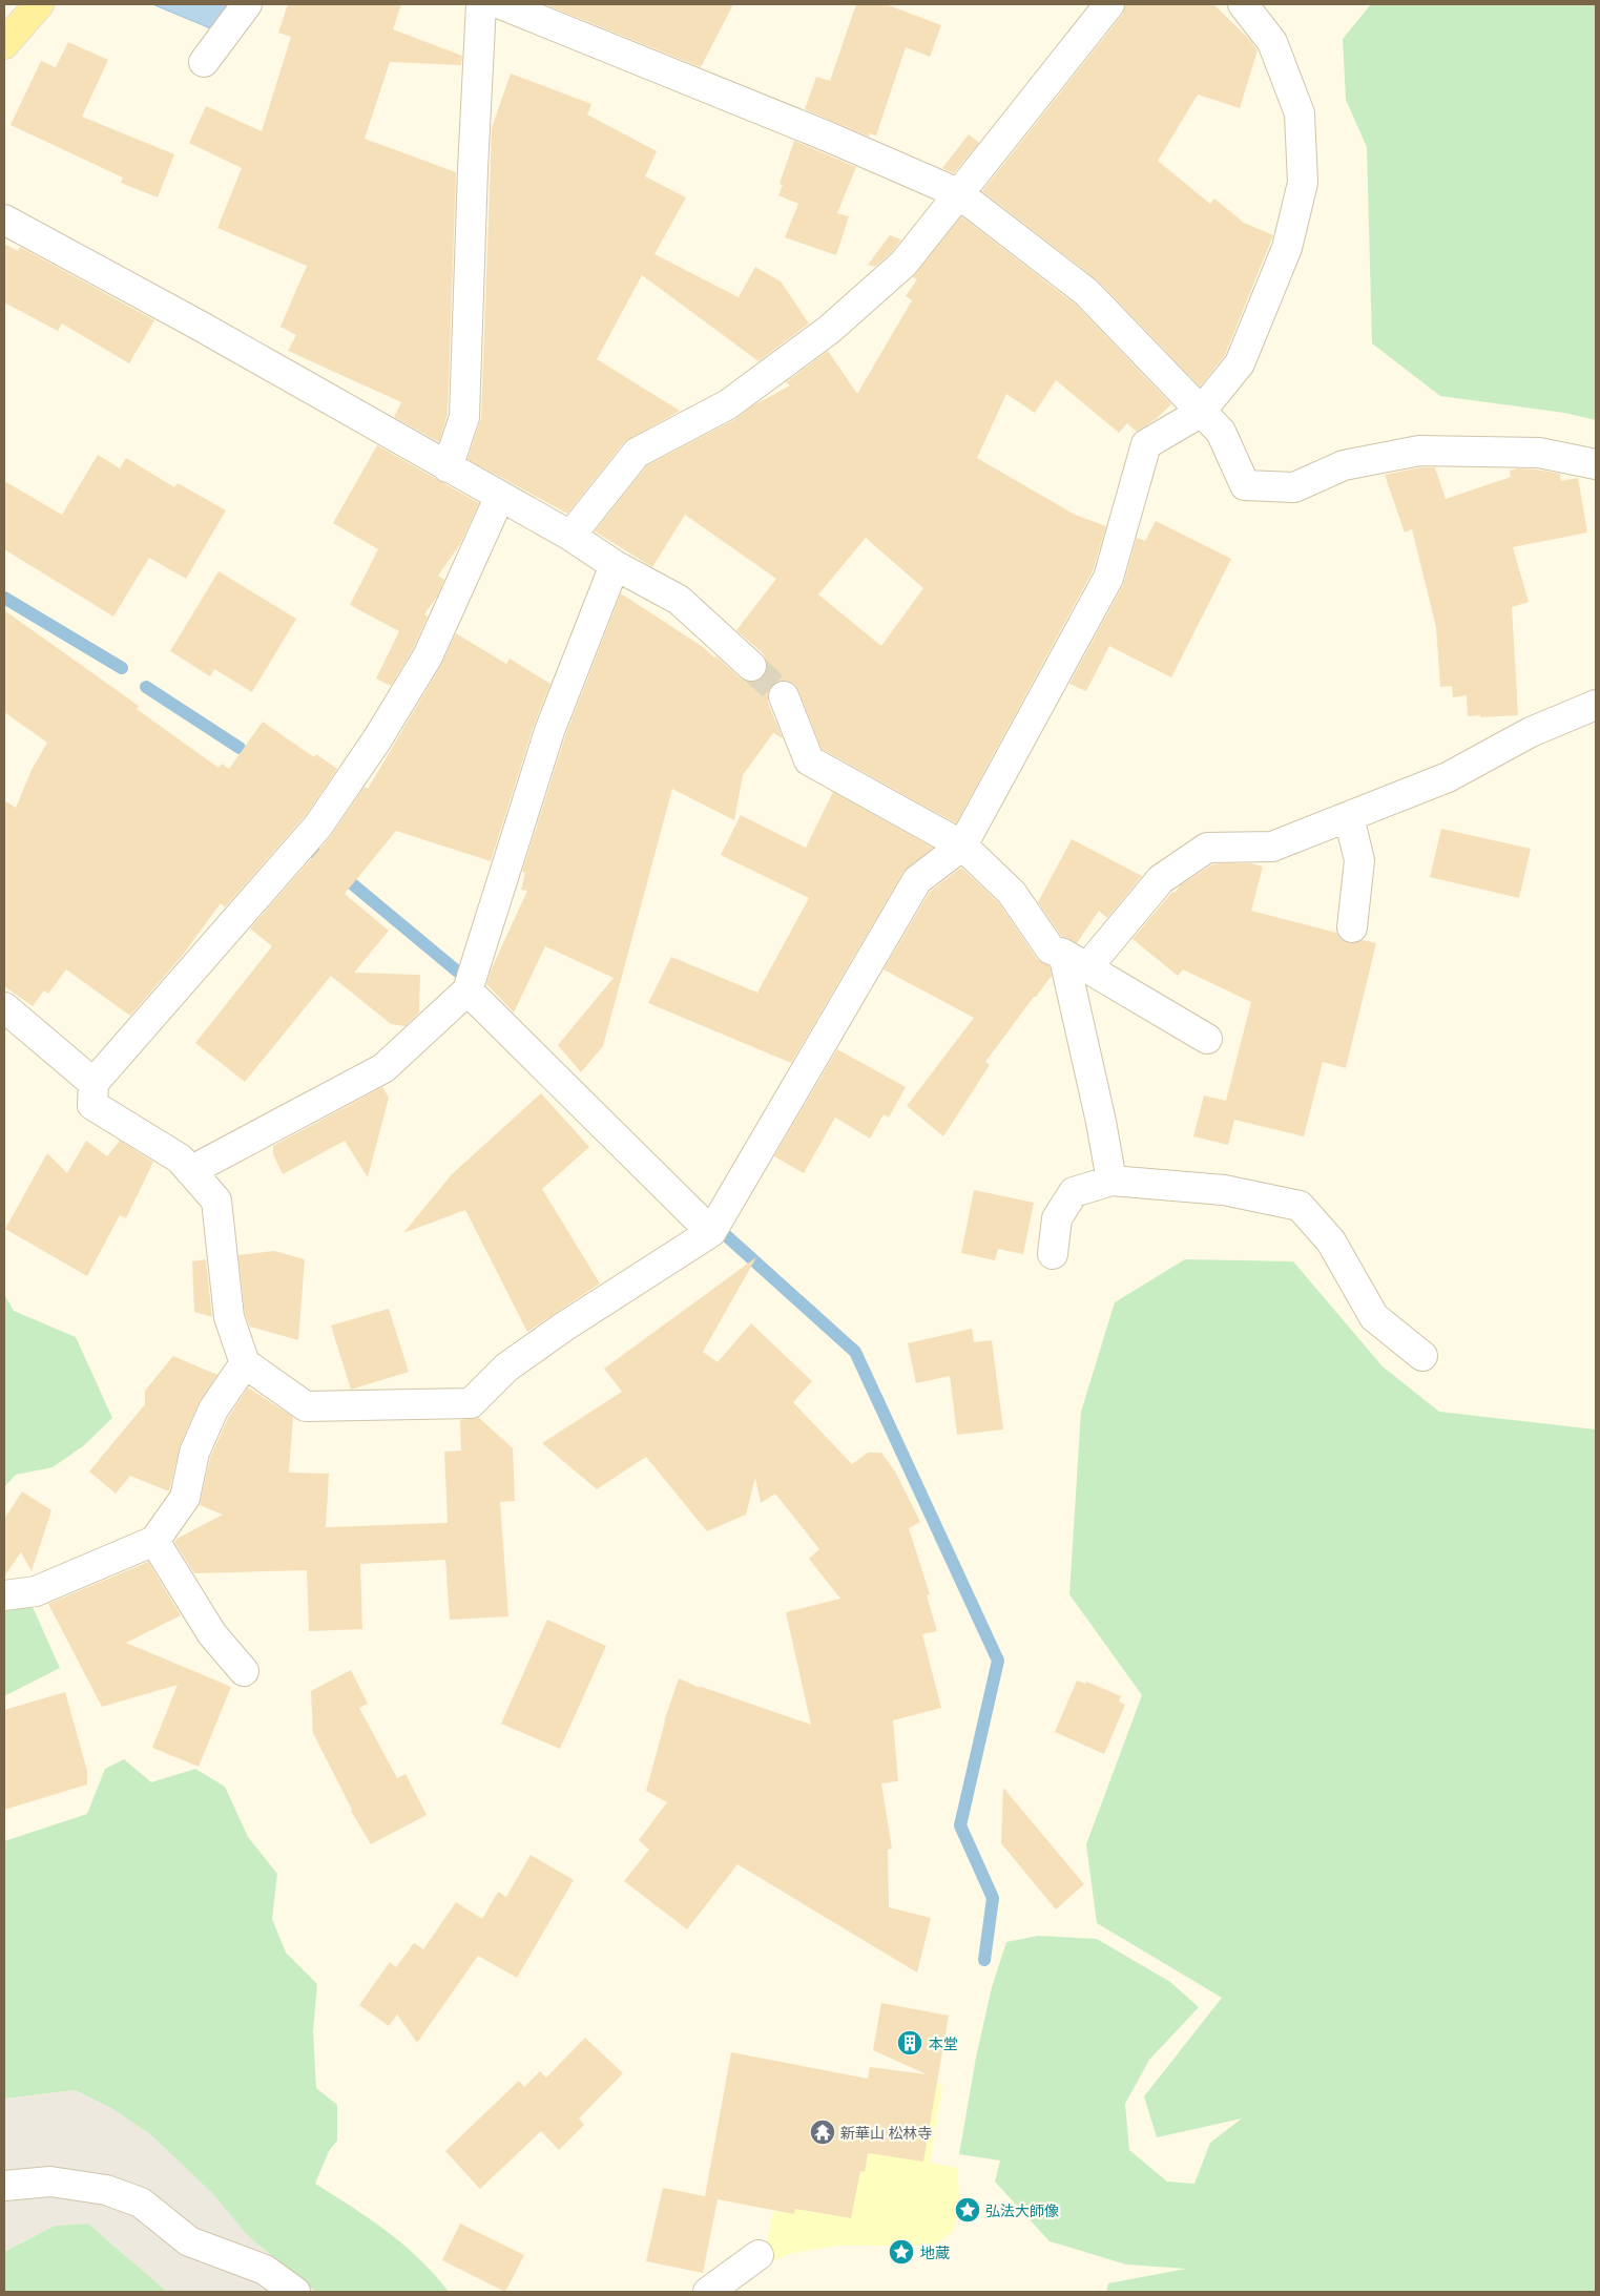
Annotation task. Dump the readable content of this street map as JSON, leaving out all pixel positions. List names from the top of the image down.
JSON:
{
  "places": {
    "building": ["本堂"],
    "temple": ["新華山 松林寺"],
    "place": ["弘法大師像", "地蔵"]
  }
}
